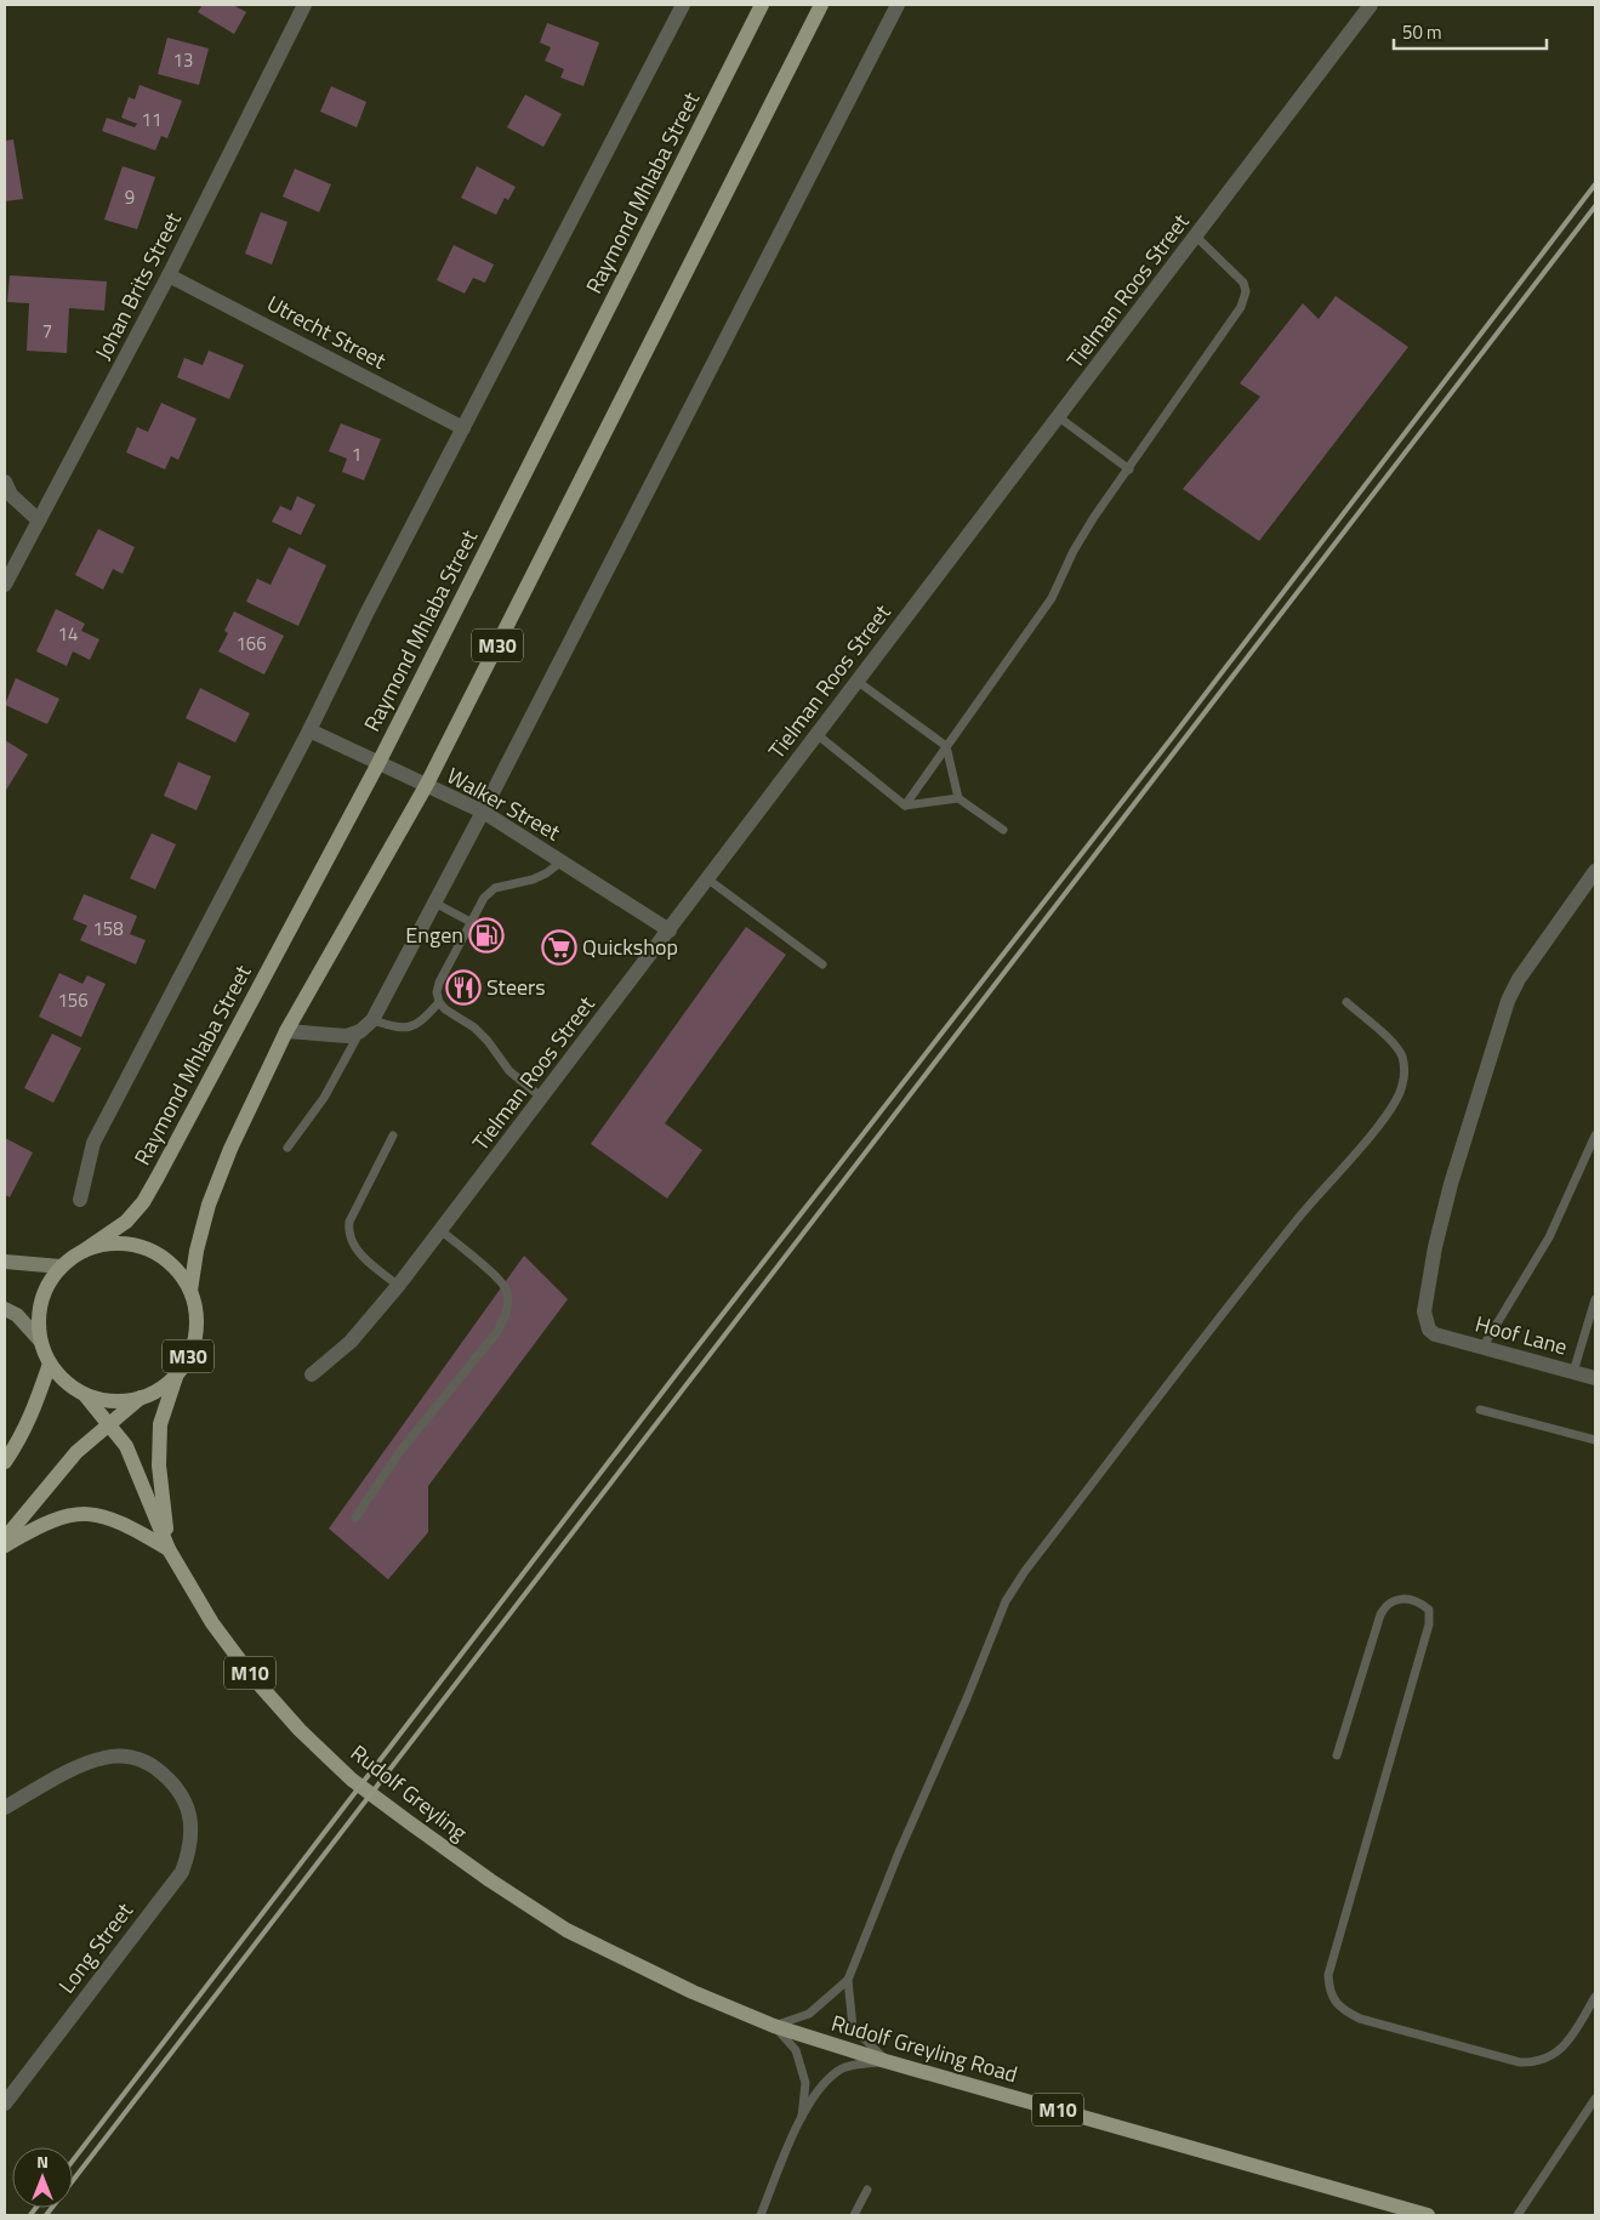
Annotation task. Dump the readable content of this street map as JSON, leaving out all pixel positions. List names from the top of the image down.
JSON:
{
  "streets": {
    "main road": [
      "Raymond Mhlaba Street",
      "M30",
      "M10",
      "Rudolf Greyling",
      "Rudolf Greyling Road"
    ],
    "street": [
      "Johan Brits Street",
      "Tielman Roos Street",
      "Utrecht Street",
      "Walker Street",
      "Hoof Lane",
      "Long Street"
    ]
  },
  "crossings": [
    ["Raymond Mhlaba Street", "Walker Street"],
    ["Raymond Mhlaba Street", "Rudolf Greyling"],
    ["Johan Brits Street", "Utrecht Street"],
    ["Tielman Roos Street", "Walker Street"],
    ["Rudolf Greyling", "Rudolf Greyling Road"]
  ],
  "places": {
    "fuel station": ["Engen"],
    "supermarket": ["Quickshop"],
    "restaurant": ["Steers"]
  },
  "house_numbers": [
    "13",
    "11",
    "9",
    "7",
    "1",
    "14",
    "166",
    "158",
    "156"
  ],
  "scale_bar": "50 m",
  "north": "top"
}
